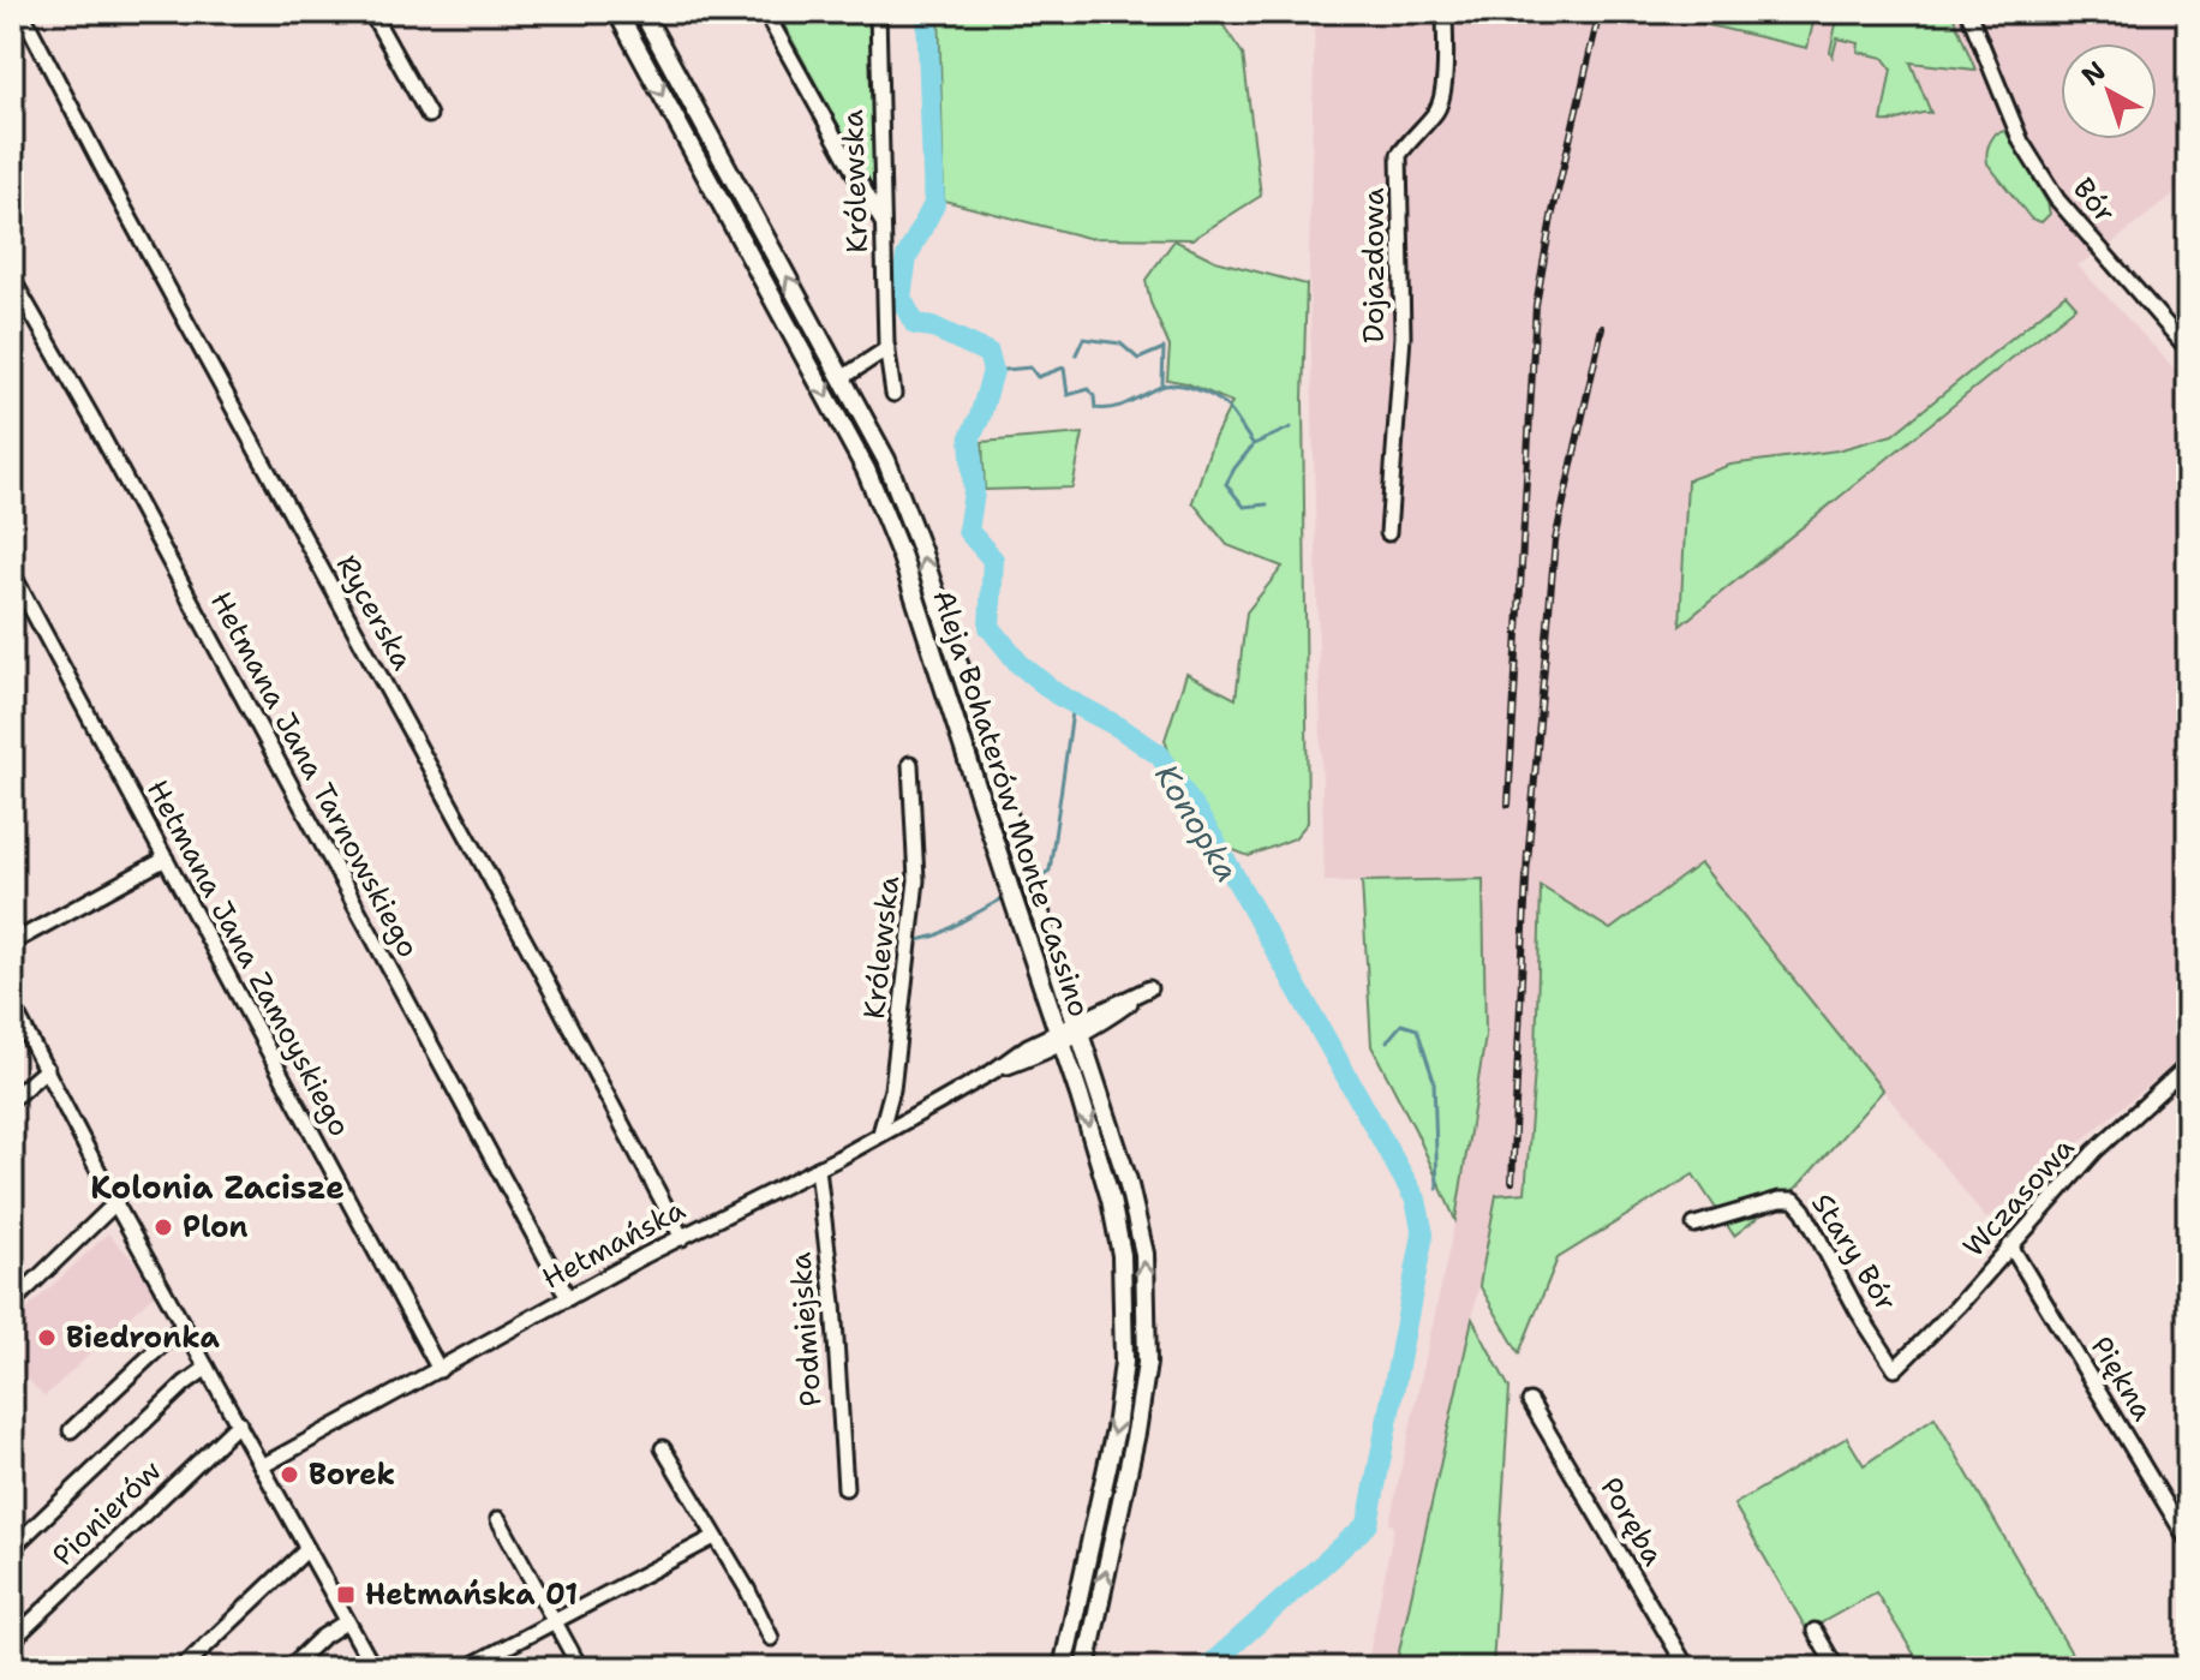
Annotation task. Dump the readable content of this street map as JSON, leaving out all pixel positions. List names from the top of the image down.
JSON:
{
  "streets": {
    "main road": ["Aleja Bohaterów Monte Cassino"],
    "street": [
      "Królewska",
      "Bór",
      "Dojazdowa",
      "Rycerska",
      "Hetmana Jana Tarnowskiego",
      "Hetmana Jana Zamoyskiego",
      "Wczasowa",
      "Hetmańska",
      "Stary Bór",
      "Podmiejska",
      "Piękna",
      "Pionierów",
      "Poręba"
    ]
  },
  "crossings": [
    ["Królewska", "Hetmańska"],
    ["Rycerska", "Hetmańska"],
    ["Hetmana Jana Tarnowskiego", "Hetmańska"],
    ["Aleja Bohaterów Monte Cassino", "Hetmańska"],
    ["Hetmana Jana Zamoyskiego", "Hetmańska"],
    ["Wczasowa", "Stary Bór"],
    ["Wczasowa", "Piękna"],
    ["Hetmańska", "Podmiejska"]
  ],
  "districts": ["Kolonia Zacisze"],
  "water": ["Konopka"],
  "places": {
    "other": ["Plon", "Biedronka", "Borek"],
    "transit": ["Hetmańska 01"]
  },
  "north": "top left"
}
